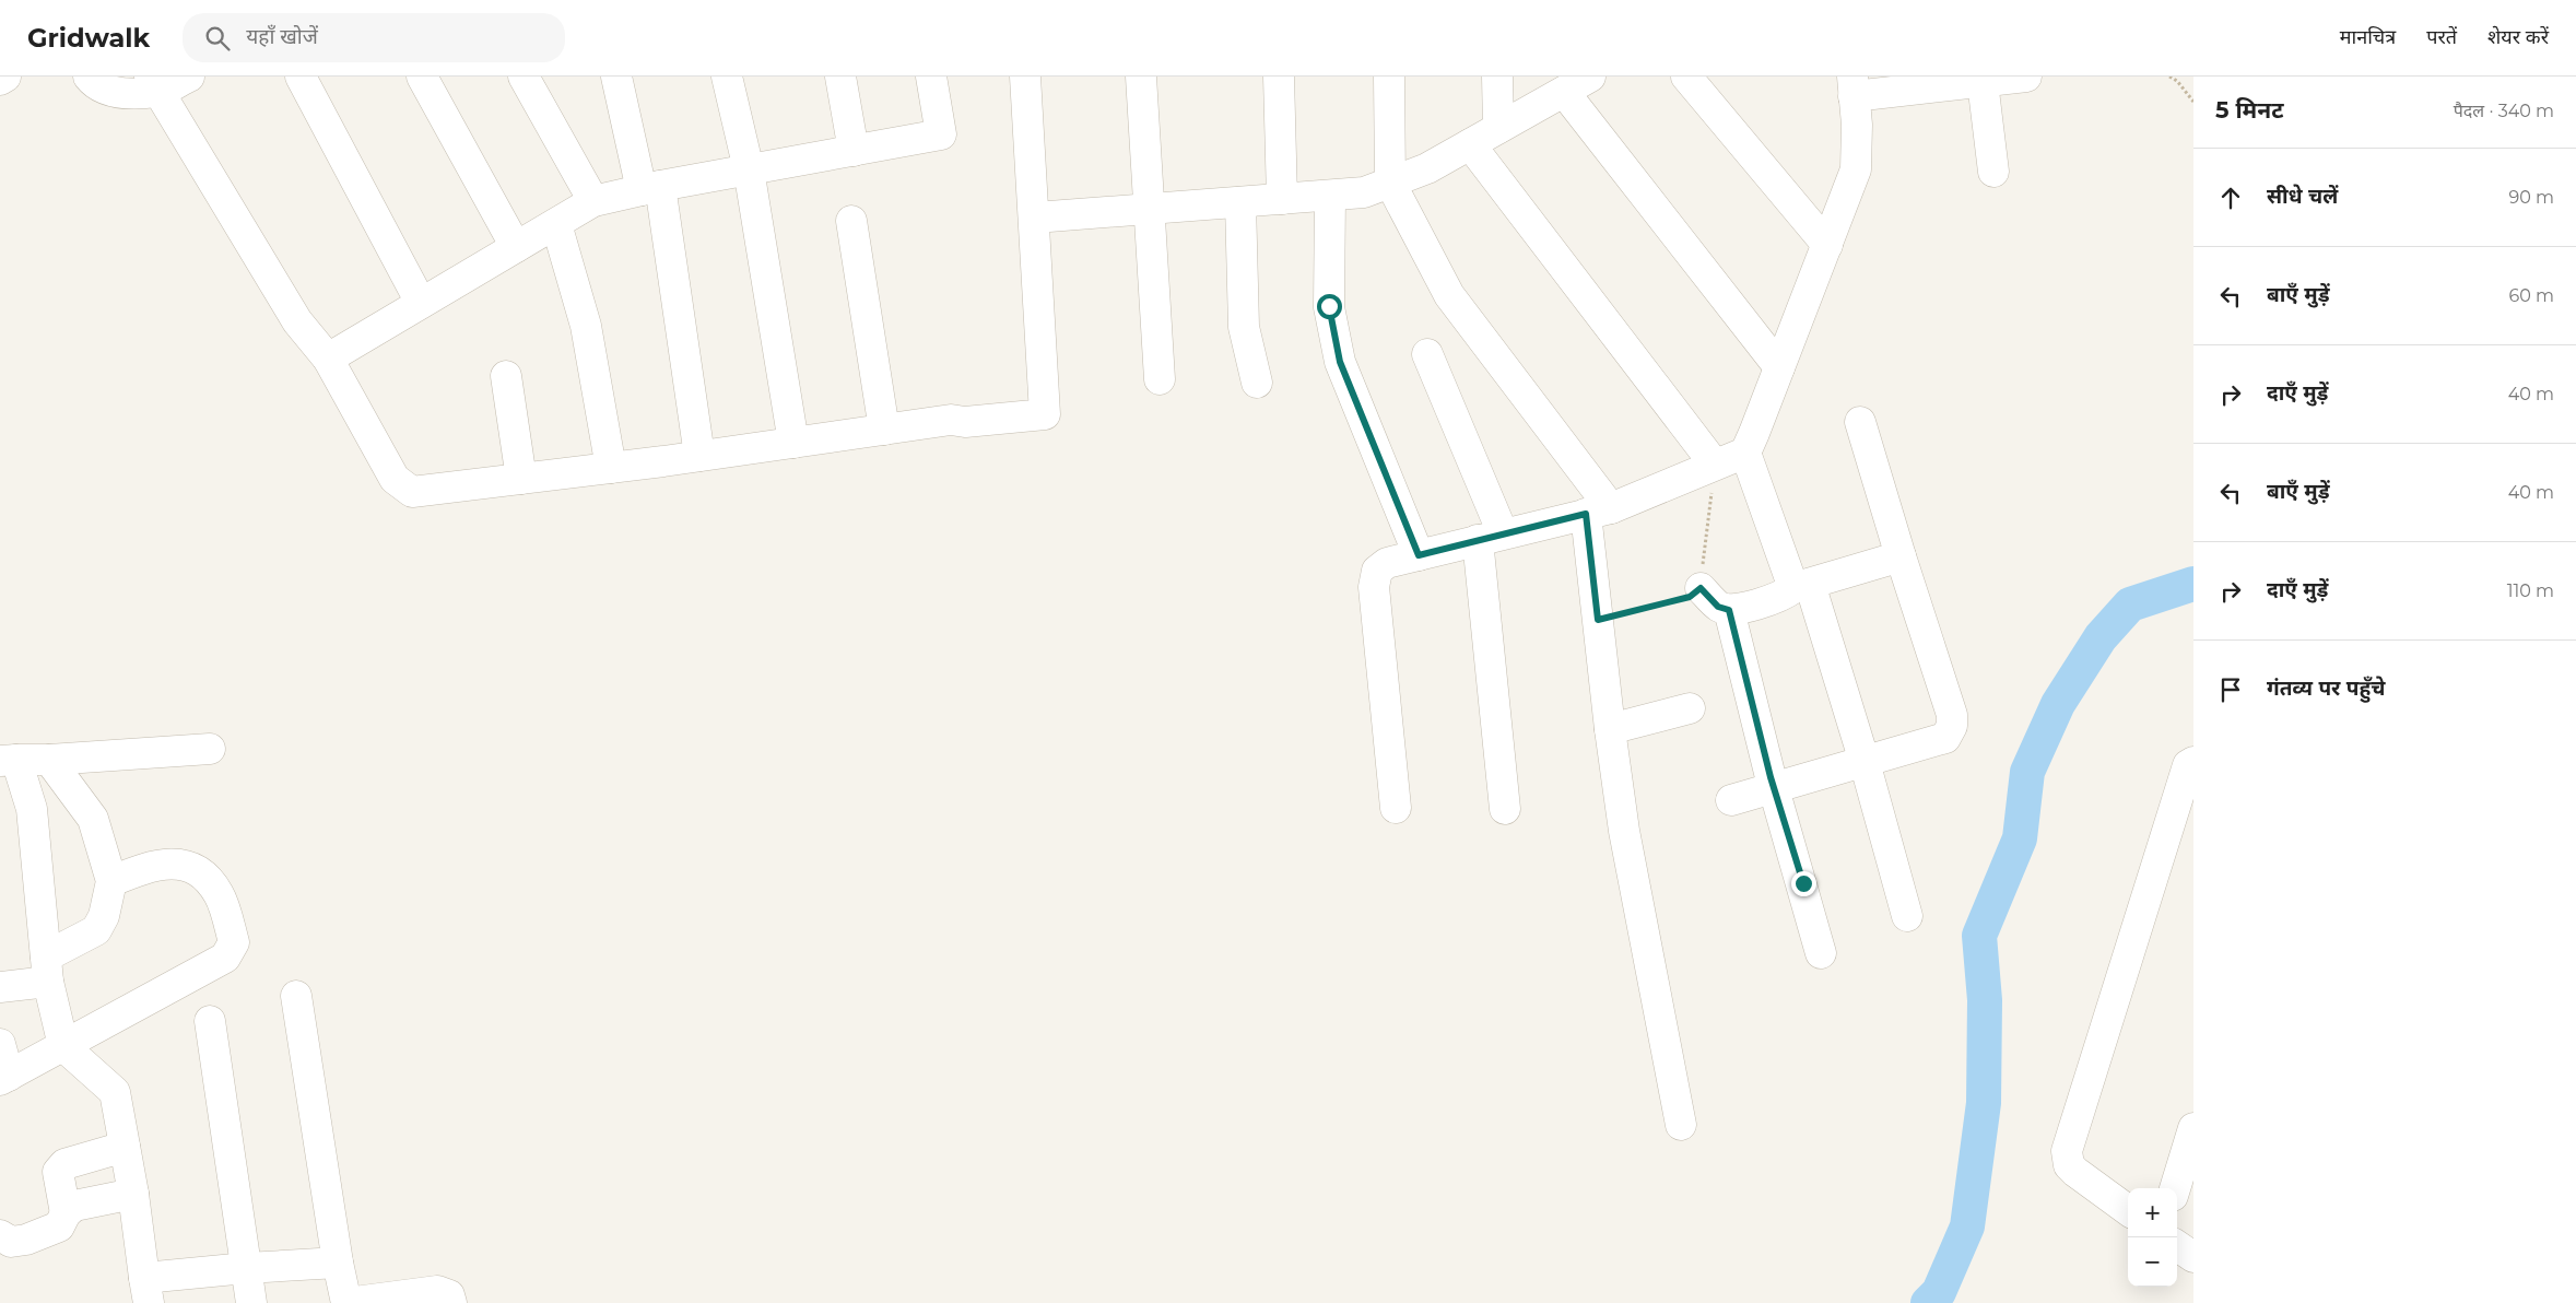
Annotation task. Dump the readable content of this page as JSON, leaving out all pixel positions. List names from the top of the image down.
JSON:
{
  "page": {
    "header": "Gridwalk",
    "search": "यहाँ खोजें",
    "nav": ["मानचित्र", "परतें", "शेयर करें"],
    "heading": ["5 मिनट", "पैदल · 340 m"],
    "list": [
      ["सीधे चलें", "90 m"],
      ["बाएँ मुड़ें", "60 m"],
      ["दाएँ मुड़ें", "40 m"],
      ["बाएँ मुड़ें", "40 m"],
      ["दाएँ मुड़ें", "110 m"],
      "गंतव्य पर पहुँचे"
    ],
    "map_buttons": ["+", "−"]
  }
}
